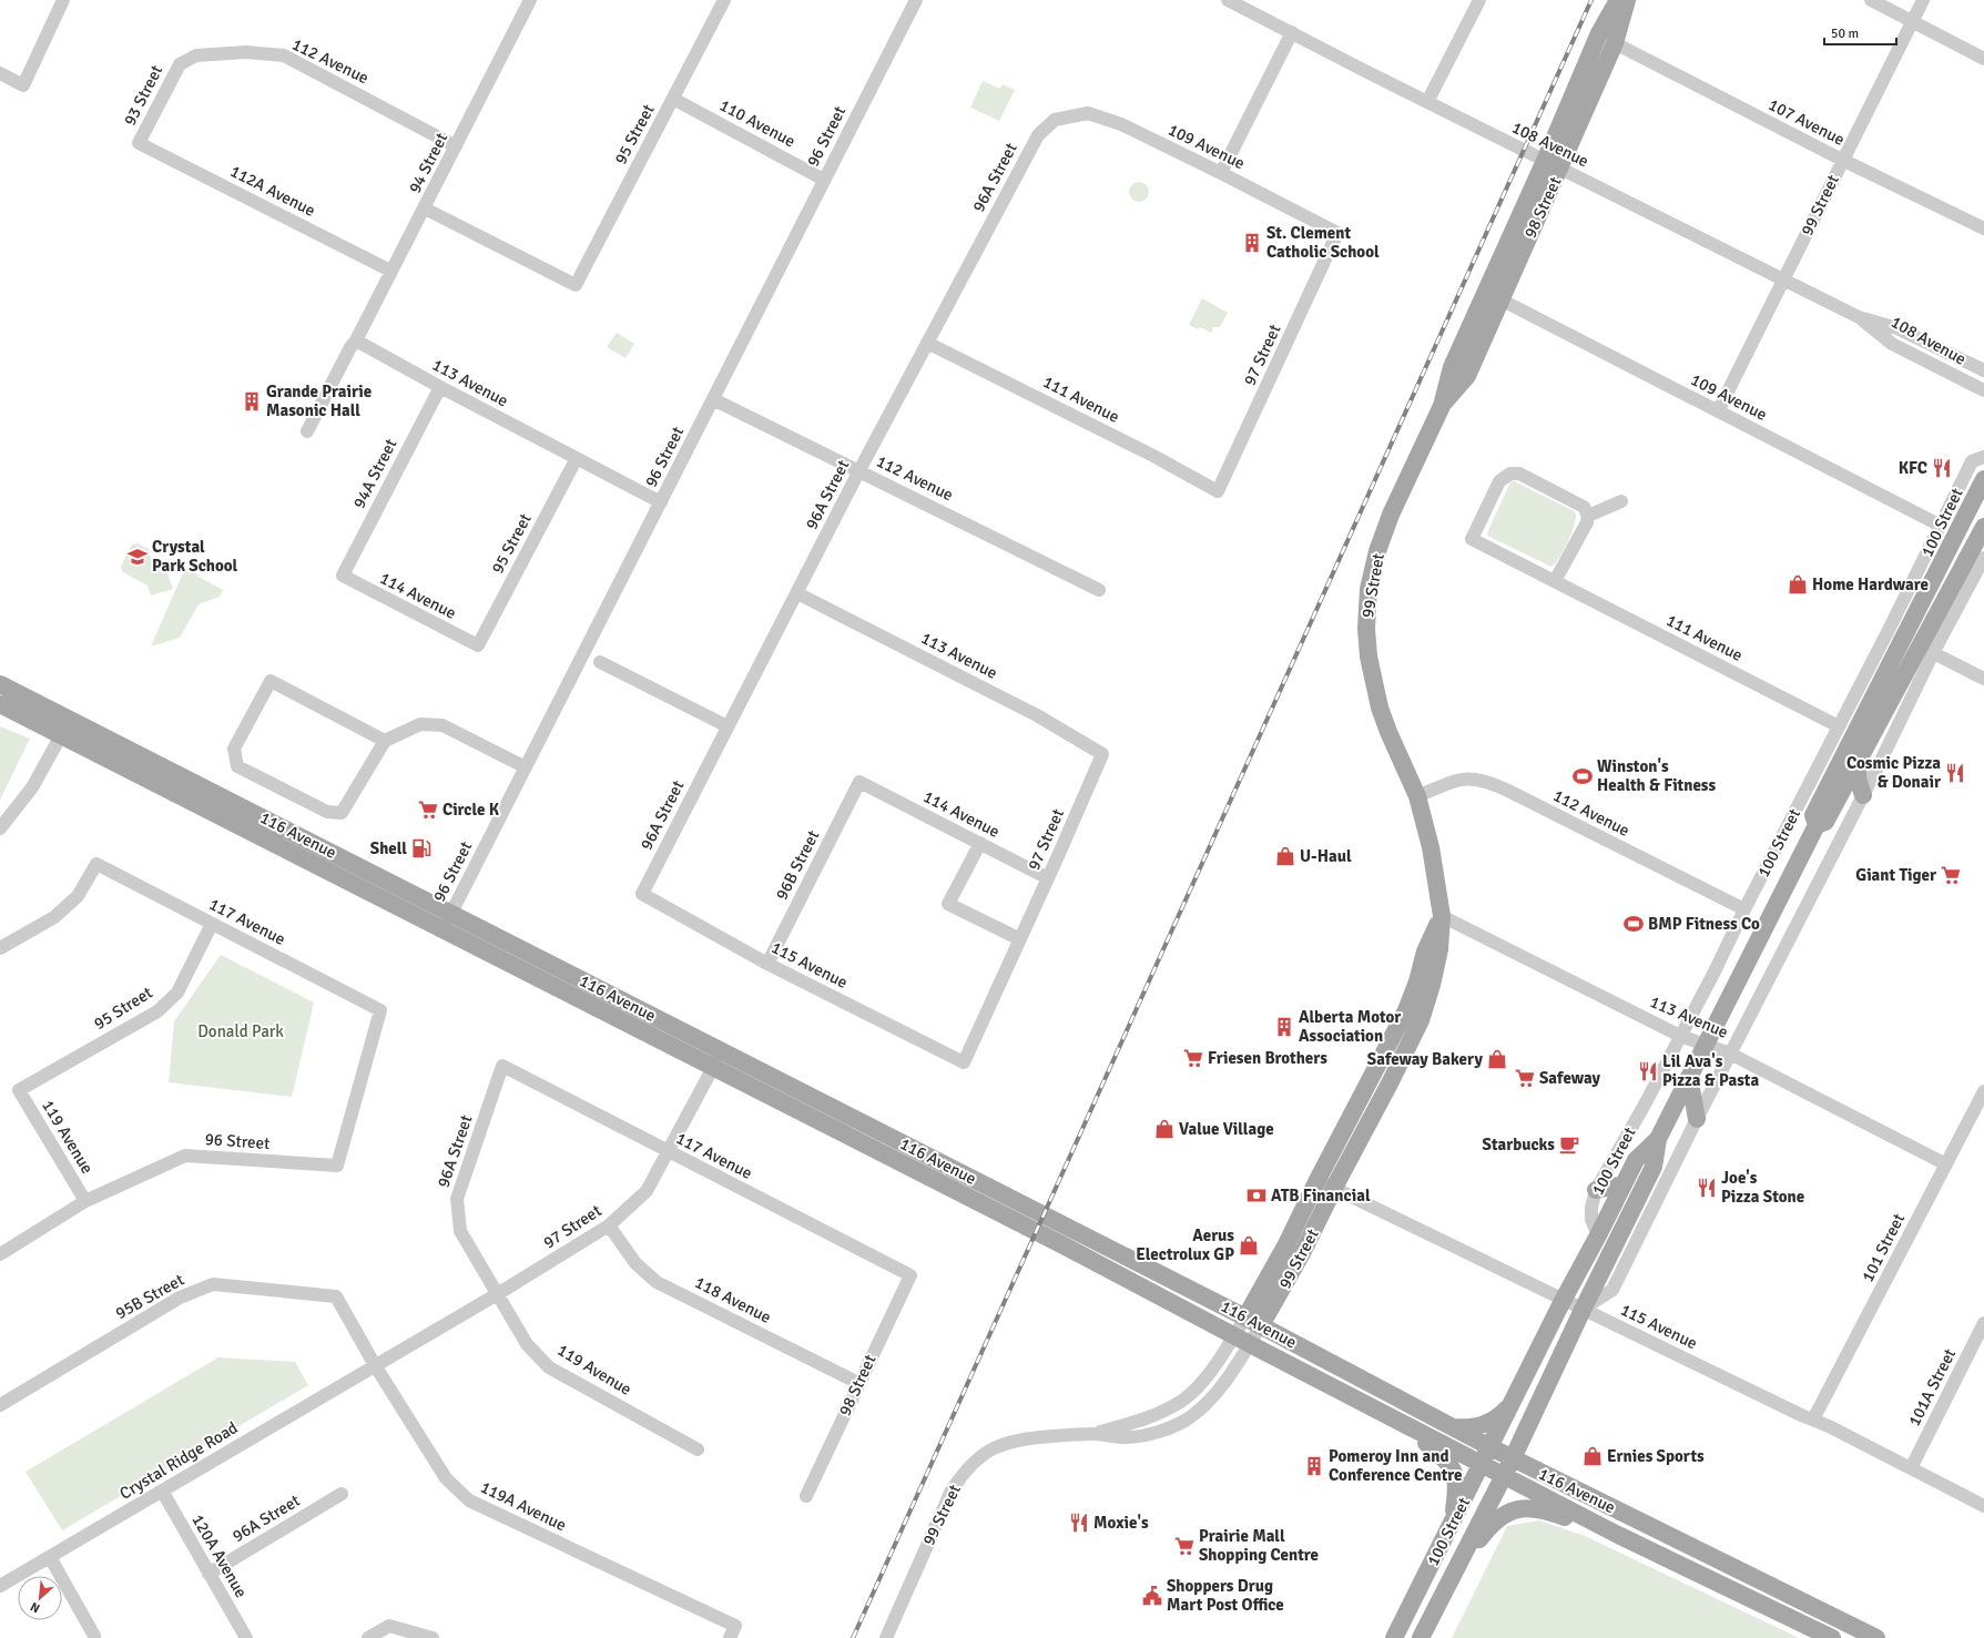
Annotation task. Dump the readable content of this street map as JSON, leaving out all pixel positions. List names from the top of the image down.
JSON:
{
  "streets": {
    "main road": [
      "99 Street",
      "98 Street",
      "100 Street",
      "116 Avenue"
    ],
    "street": [
      "112 Avenue",
      "93 Street",
      "107 Avenue",
      "110 Avenue",
      "95 Street",
      "96 Street",
      "108 Avenue",
      "109 Avenue",
      "94 Street",
      "96A Street",
      "112A Avenue",
      "97 Street",
      "113 Avenue",
      "111 Avenue",
      "94A Street",
      "114 Avenue",
      "96B Street",
      "117 Avenue",
      "115 Avenue",
      "119 Avenue",
      "101 Street",
      "95B Street",
      "118 Avenue",
      "101A Street",
      "Crystal Ridge Road",
      "119A Avenue",
      "120A Avenue"
    ]
  },
  "crossings": [
    ["112 Avenue", "93 Street"],
    ["112 Avenue", "96 Street"],
    ["112 Avenue", "94 Street"],
    ["112 Avenue", "96A Street"],
    ["112 Avenue", "99 Street"],
    ["112 Avenue", "100 Street"],
    ["93 Street", "112A Avenue"],
    ["107 Avenue", "99 Street"],
    ["107 Avenue", "98 Street"],
    ["110 Avenue", "95 Street"],
    ["110 Avenue", "96 Street"],
    ["95 Street", "94 Street"],
    ["95 Street", "113 Avenue"],
    ["95 Street", "114 Avenue"],
    ["95 Street", "117 Avenue"],
    ["95 Street", "119 Avenue"],
    ["96 Street", "113 Avenue"],
    ["96 Street", "116 Avenue"],
    ["96 Street", "117 Avenue"],
    ["96 Street", "119 Avenue"],
    ["108 Avenue", "99 Street"],
    ["108 Avenue", "98 Street"],
    ["109 Avenue", "96A Street"],
    ["109 Avenue", "99 Street"],
    ["109 Avenue", "98 Street"],
    ["109 Avenue", "97 Street"],
    ["109 Avenue", "100 Street"],
    ["94 Street", "112A Avenue"],
    ["94 Street", "113 Avenue"],
    ["96A Street", "97 Street"],
    ["96A Street", "113 Avenue"],
    ["96A Street", "111 Avenue"],
    ["96A Street", "117 Avenue"],
    ["96A Street", "115 Avenue"],
    ["96A Street", "119 Avenue"],
    ["96A Street", "120A Avenue"],
    ["99 Street", "98 Street"],
    ["99 Street", "113 Avenue"],
    ["99 Street", "116 Avenue"],
    ["99 Street", "115 Avenue"],
    ["98 Street", "117 Avenue"],
    ["98 Street", "118 Avenue"],
    ["97 Street", "113 Avenue"],
    ["97 Street", "111 Avenue"],
    ["97 Street", "114 Avenue"],
    ["97 Street", "116 Avenue"],
    ["97 Street", "117 Avenue"],
    ["97 Street", "115 Avenue"],
    ["97 Street", "119 Avenue"],
    ["97 Street", "118 Avenue"],
    ["97 Street", "Crystal Ridge Road"],
    ["97 Street", "119A Avenue"],
    ["113 Avenue", "94A Street"],
    ["113 Avenue", "100 Street"],
    ["113 Avenue", "101 Street"],
    ["111 Avenue", "100 Street"],
    ["94A Street", "114 Avenue"],
    ["100 Street", "116 Avenue"],
    ["100 Street", "115 Avenue"],
    ["114 Avenue", "96B Street"],
    ["96B Street", "115 Avenue"],
    ["115 Avenue", "101 Street"],
    ["115 Avenue", "101A Street"],
    ["95B Street", "119A Avenue"],
    ["Crystal Ridge Road", "119A Avenue"],
    ["Crystal Ridge Road", "120A Avenue"]
  ],
  "parks": ["Donald Park"],
  "places": {
    "building": [
      "St. Clement Catholic School",
      "Grande Prairie Masonic Hall",
      "Alberta Motor Association",
      "Pomeroy Inn and Conference Centre"
    ],
    "restaurant": [
      "KFC",
      "Cosmic Pizza & Donair",
      "Lil Ava's Pizza & Pasta",
      "Joe's Pizza Stone",
      "Moxie's"
    ],
    "school or university": ["Crystal Park School"],
    "shop": [
      "Home Hardware",
      "U-Haul",
      "Safeway Bakery",
      "Value Village",
      "Aerus Electrolux GP",
      "Ernies Sports"
    ],
    "sports": ["Winston's Health & Fitness", "BMP Fitness Co"],
    "supermarket": [
      "Circle K",
      "Giant Tiger",
      "Friesen Brothers",
      "Safeway",
      "Prairie Mall Shopping Centre"
    ],
    "fuel station": ["Shell"],
    "cafe": ["Starbucks"],
    "bank": ["ATB Financial"],
    "public building": ["Shoppers Drug Mart Post Office"]
  },
  "scale_bar": "50 m",
  "north": "bottom left"
}
